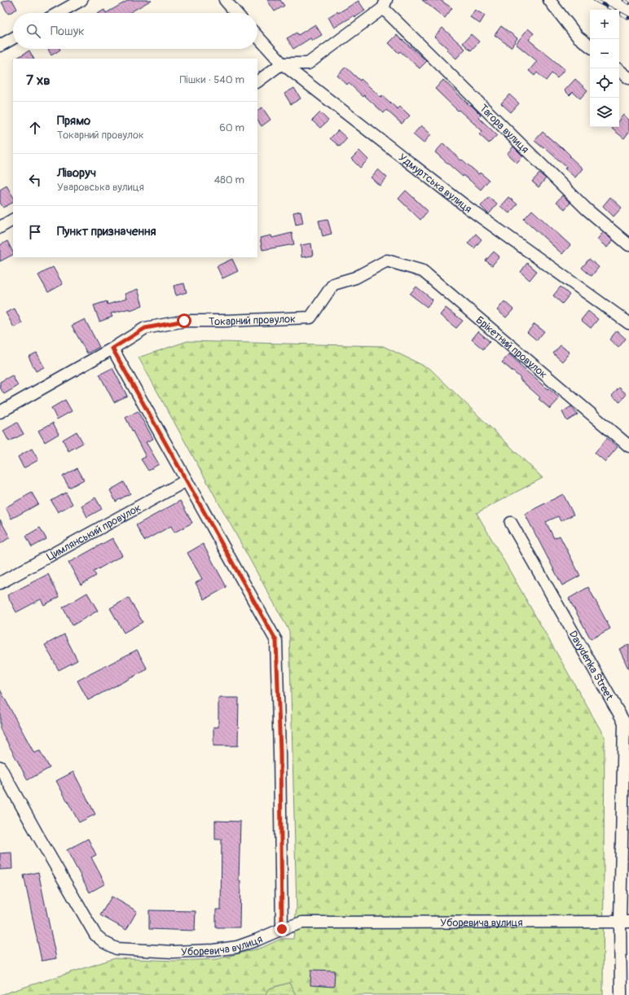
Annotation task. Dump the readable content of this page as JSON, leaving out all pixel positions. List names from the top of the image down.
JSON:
{
  "streets": {
    "street": [
      "Тагора вулиця",
      "Удмуртська вулиця",
      "Токарний провулок",
      "Брiкетний провулок",
      "Цимлянський провулок",
      "Davydenka Street",
      "Уборевича вулиця"
    ]
  },
  "crossings": [
    ["Токарний провулок", "Брiкетний провулок"],
    ["Davydenka Street", "Уборевича вулиця"]
  ],
  "page": {
    "map_buttons": ["+", "−"],
    "search": "Пошук",
    "heading": ["7 хв", "Пішки · 540 m"],
    "list": [
      ["Прямо", "Токарний провулок", "60 m"],
      ["Ліворуч", "Уваровська вулиця", "480 m"],
      "Пункт призначення"
    ]
  }
}
